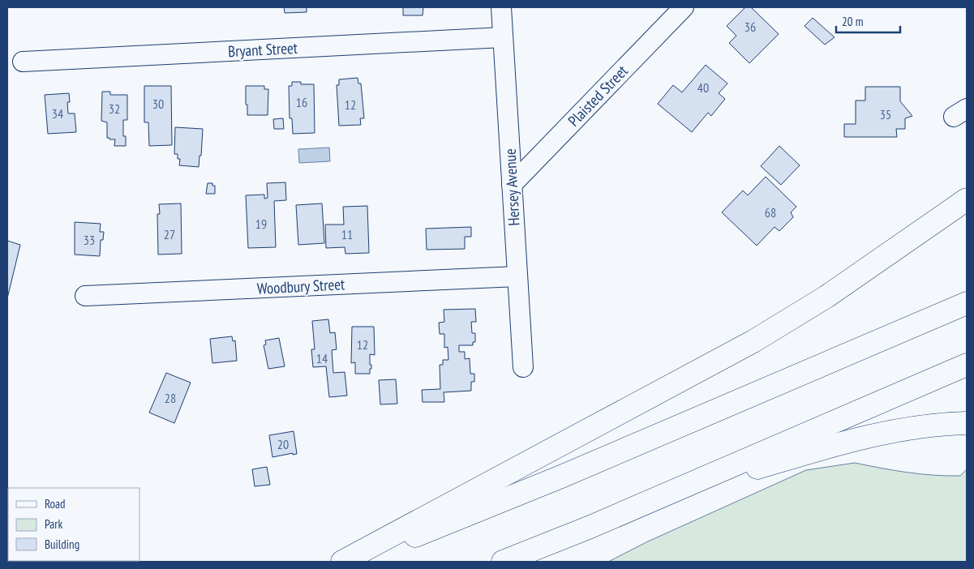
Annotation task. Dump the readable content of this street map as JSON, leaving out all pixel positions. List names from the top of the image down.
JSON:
{
  "streets": {
    "street": [
      "Bryant Street",
      "Plaisted Street",
      "Hersey Avenue",
      "Woodbury Street"
    ]
  },
  "crossings": [
    ["Bryant Street", "Hersey Avenue"],
    ["Plaisted Street", "Hersey Avenue"],
    ["Hersey Avenue", "Woodbury Street"]
  ],
  "house_numbers": [
    "36",
    "40",
    "16",
    "30",
    "12",
    "32",
    "34",
    "35",
    "68",
    "19",
    "27",
    "11",
    "33",
    "12",
    "14",
    "28",
    "20"
  ],
  "legend": ["Road", "Park", "Building"],
  "scale_bar": "20 m"
}
